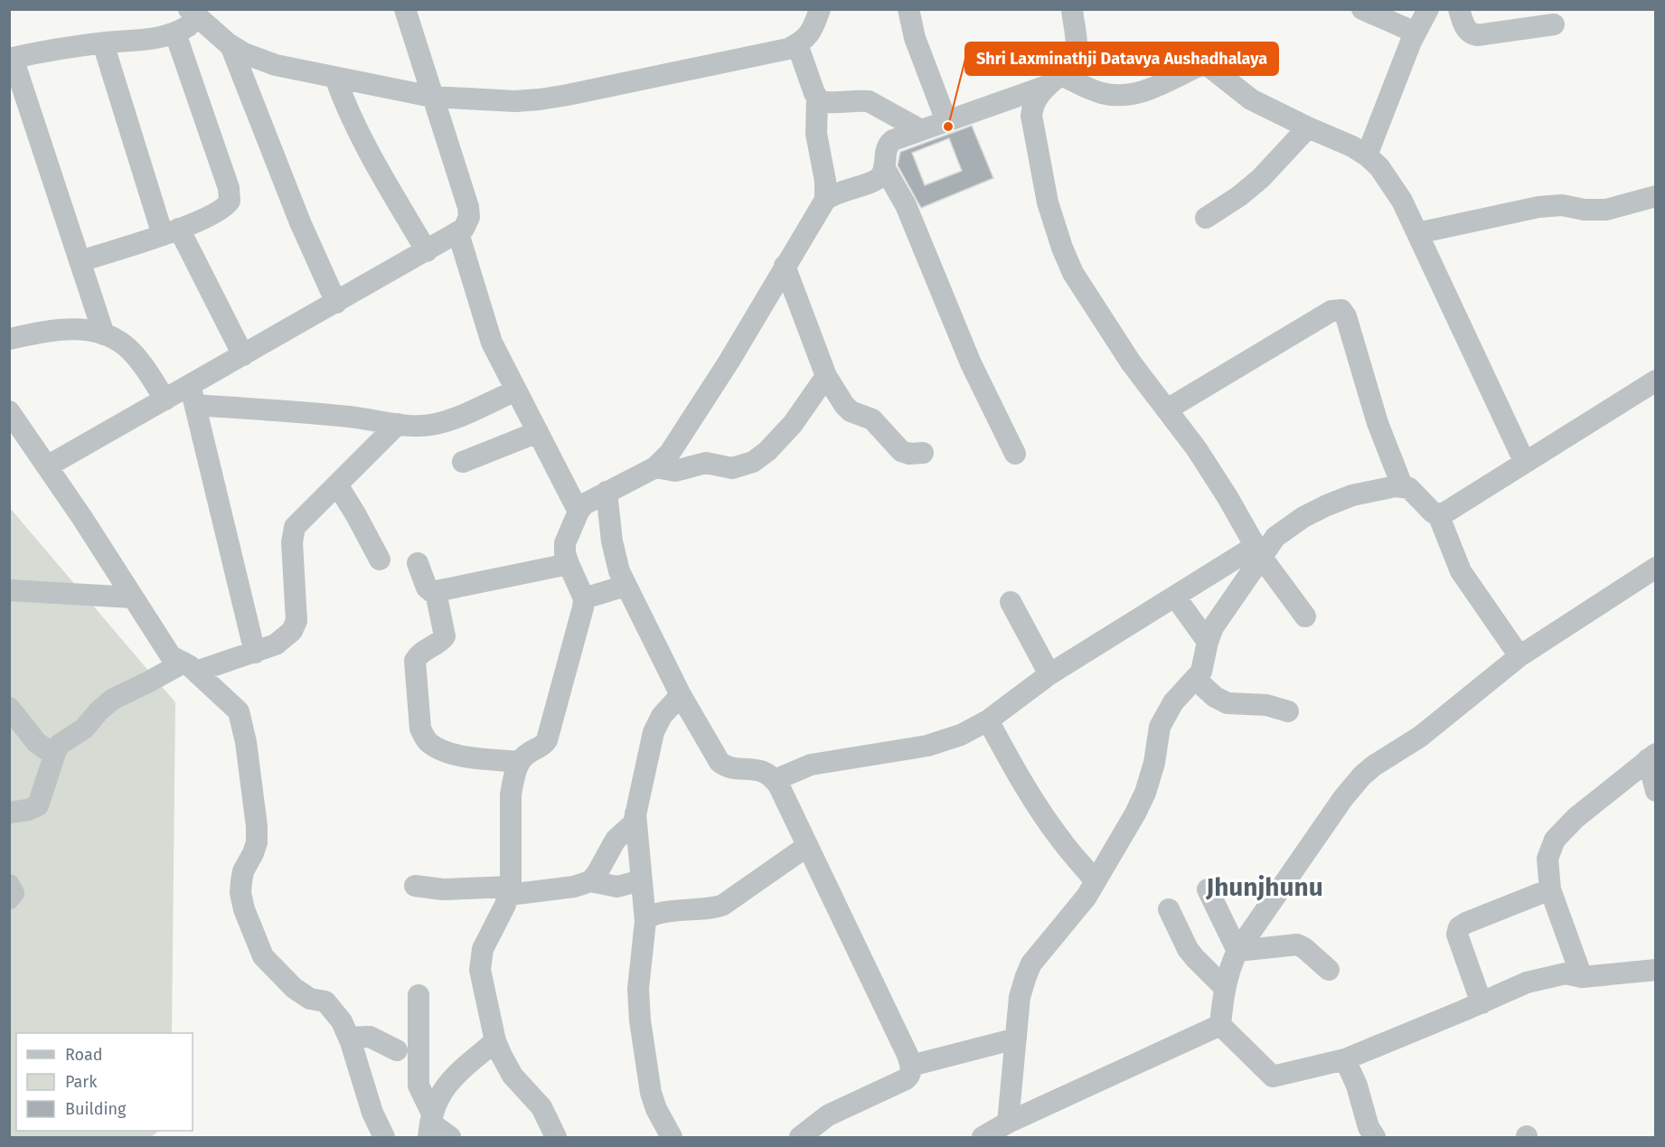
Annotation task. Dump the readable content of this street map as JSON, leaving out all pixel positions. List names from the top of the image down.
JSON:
{
  "districts": ["Jhunjhunu"],
  "places": ["Shri Laxminathji Datavya Aushadhalaya"],
  "legend": ["Road", "Park", "Building"]
}
